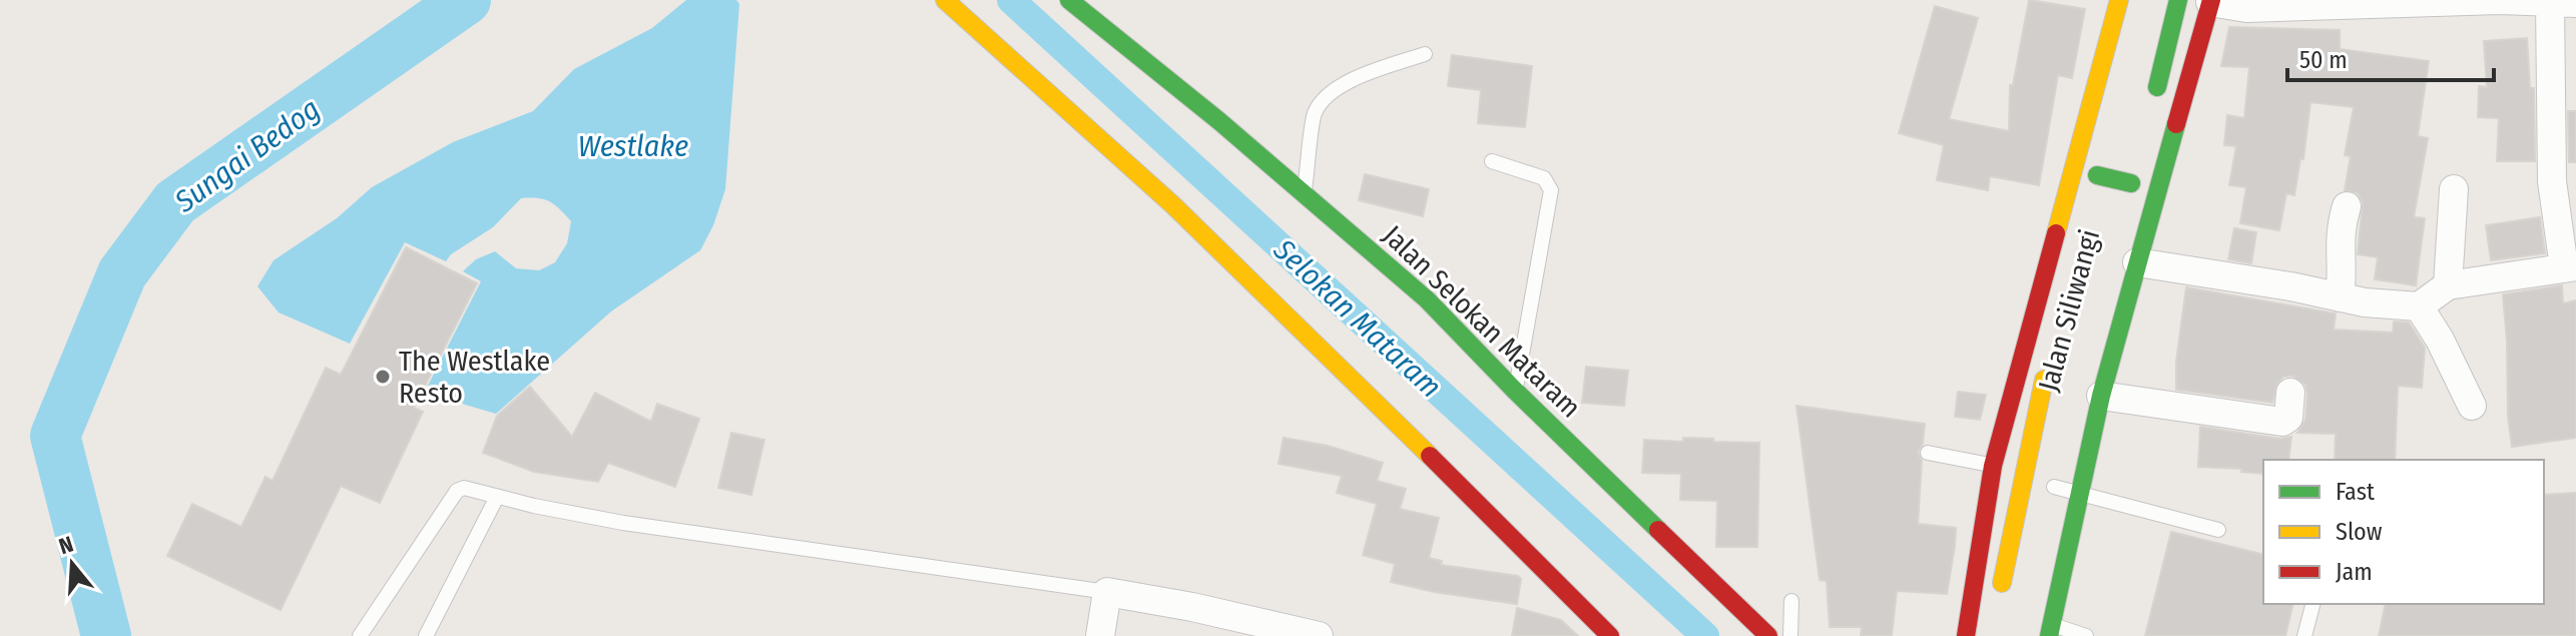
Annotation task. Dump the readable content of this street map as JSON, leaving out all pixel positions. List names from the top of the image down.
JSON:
{
  "streets": {
    "main road": ["Jalan Siliwangi", "Jalan Selokan Mataram"]
  },
  "water": ["Westlake", "Sungai Bedog", "Selokan Mataram"],
  "places": ["The Westlake Resto"],
  "legend": ["Fast", "Slow", "Jam"],
  "scale_bar": "50 m",
  "north": "top"
}
